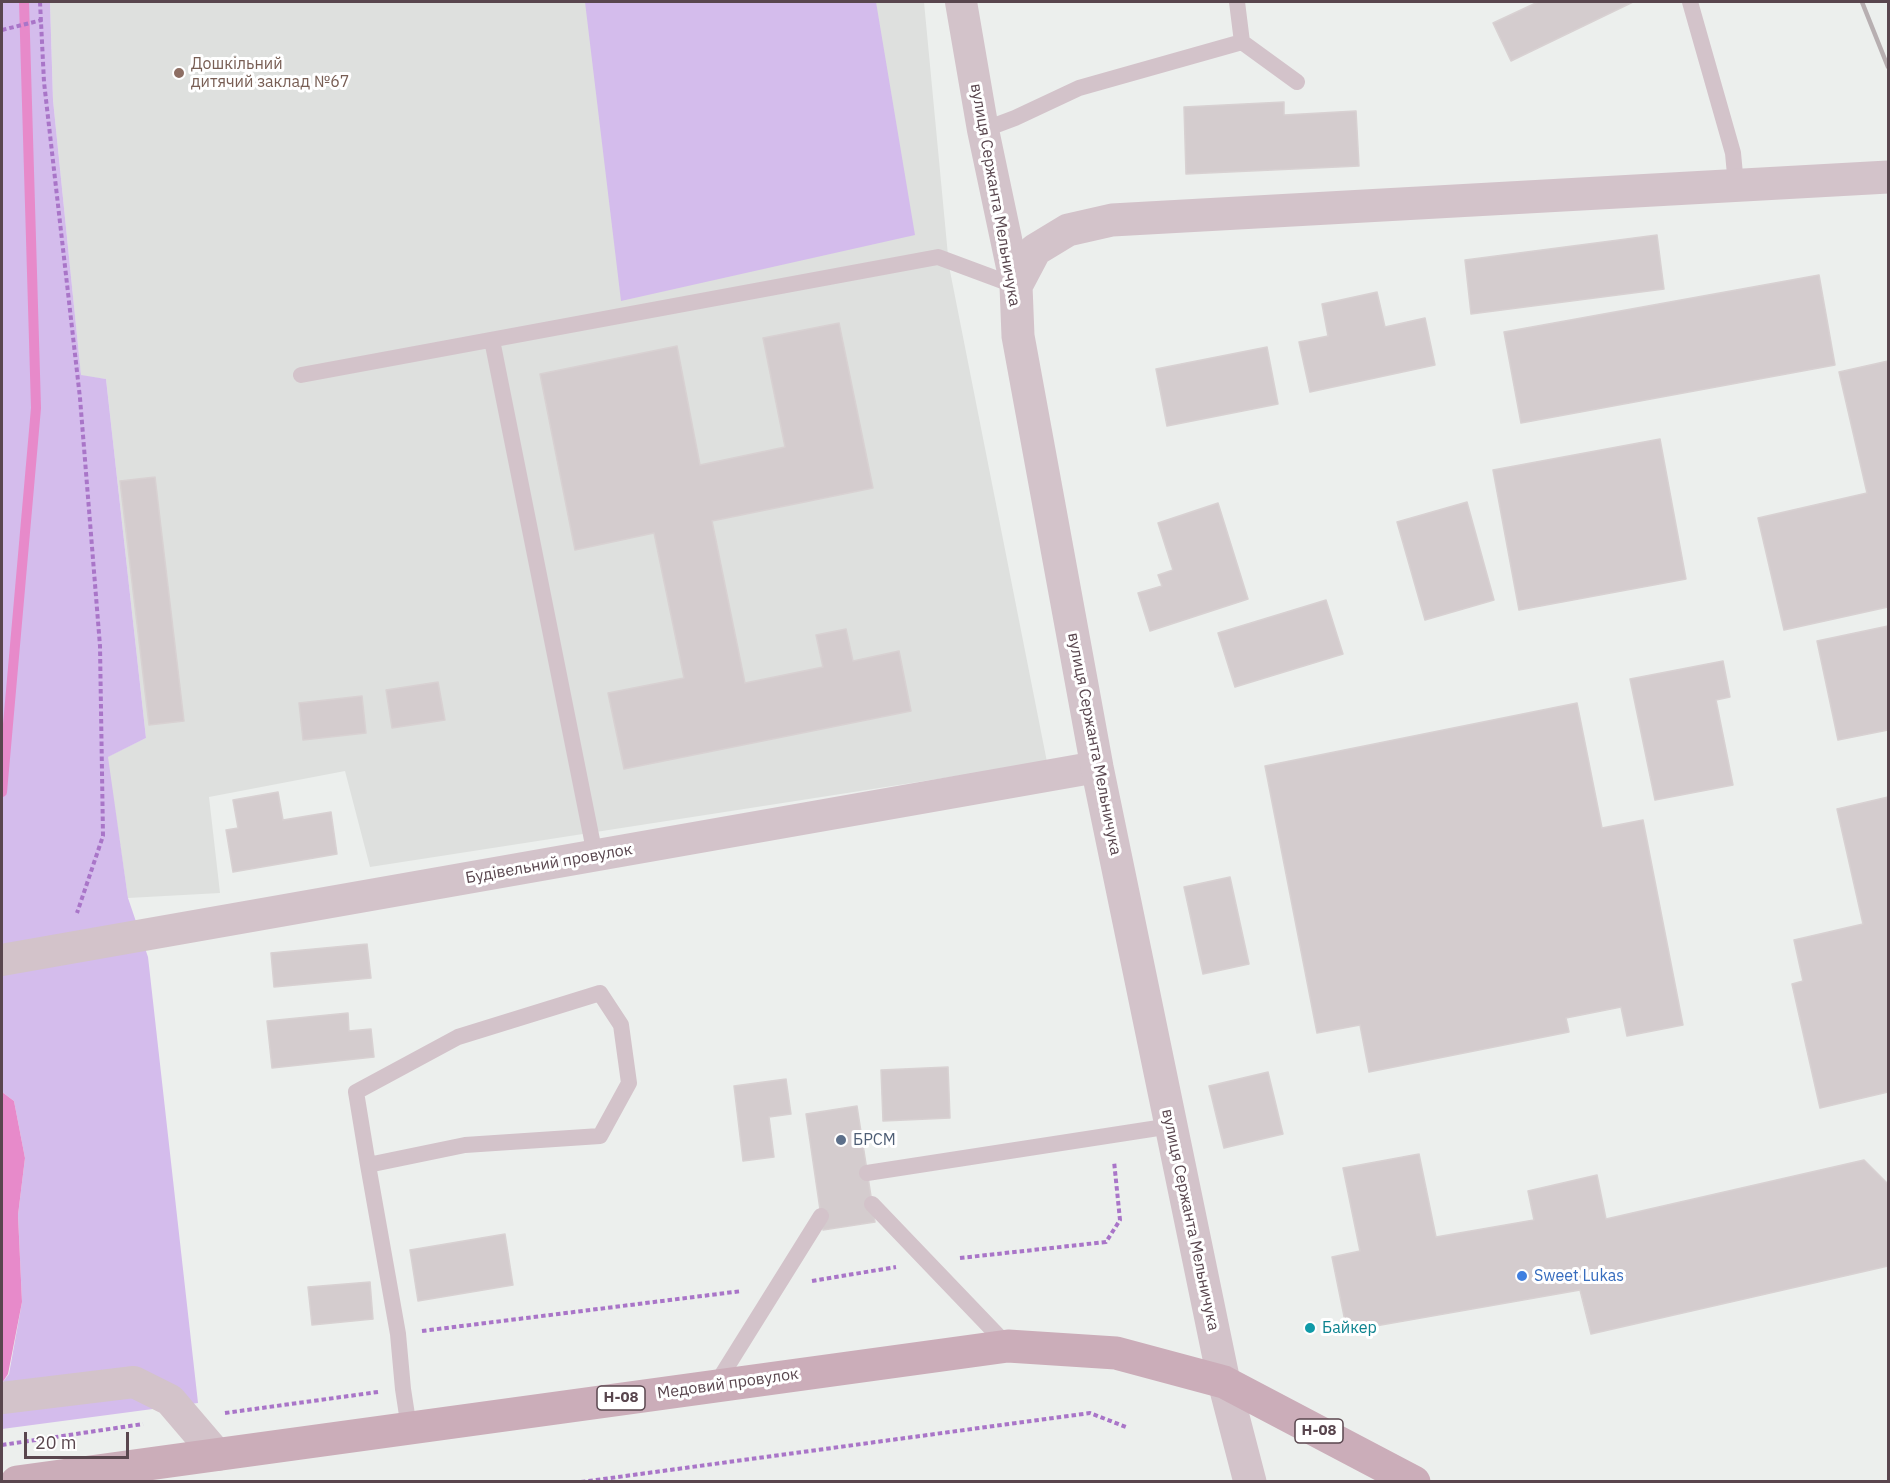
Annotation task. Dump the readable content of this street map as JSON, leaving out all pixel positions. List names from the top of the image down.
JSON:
{
  "streets": {
    "main road": ["Медовий провулок", "Н-08"],
    "street": ["вулиця Сержанта Мельничука", "Будівельний провулок"]
  },
  "crossings": [
    ["вулиця Сержанта Мельничука", "Будівельний провулок"],
    ["вулиця Сержанта Мельничука", "Медовий провулок"],
    ["вулиця Сержанта Мельничука", "Н-08"],
    ["Медовий провулок", "Н-08"]
  ],
  "places": [
    "Дошкільний дитячий заклад №67",
    "БРСМ",
    "Sweet Lukas",
    "Байкер"
  ],
  "scale_bar": "20 m"
}
